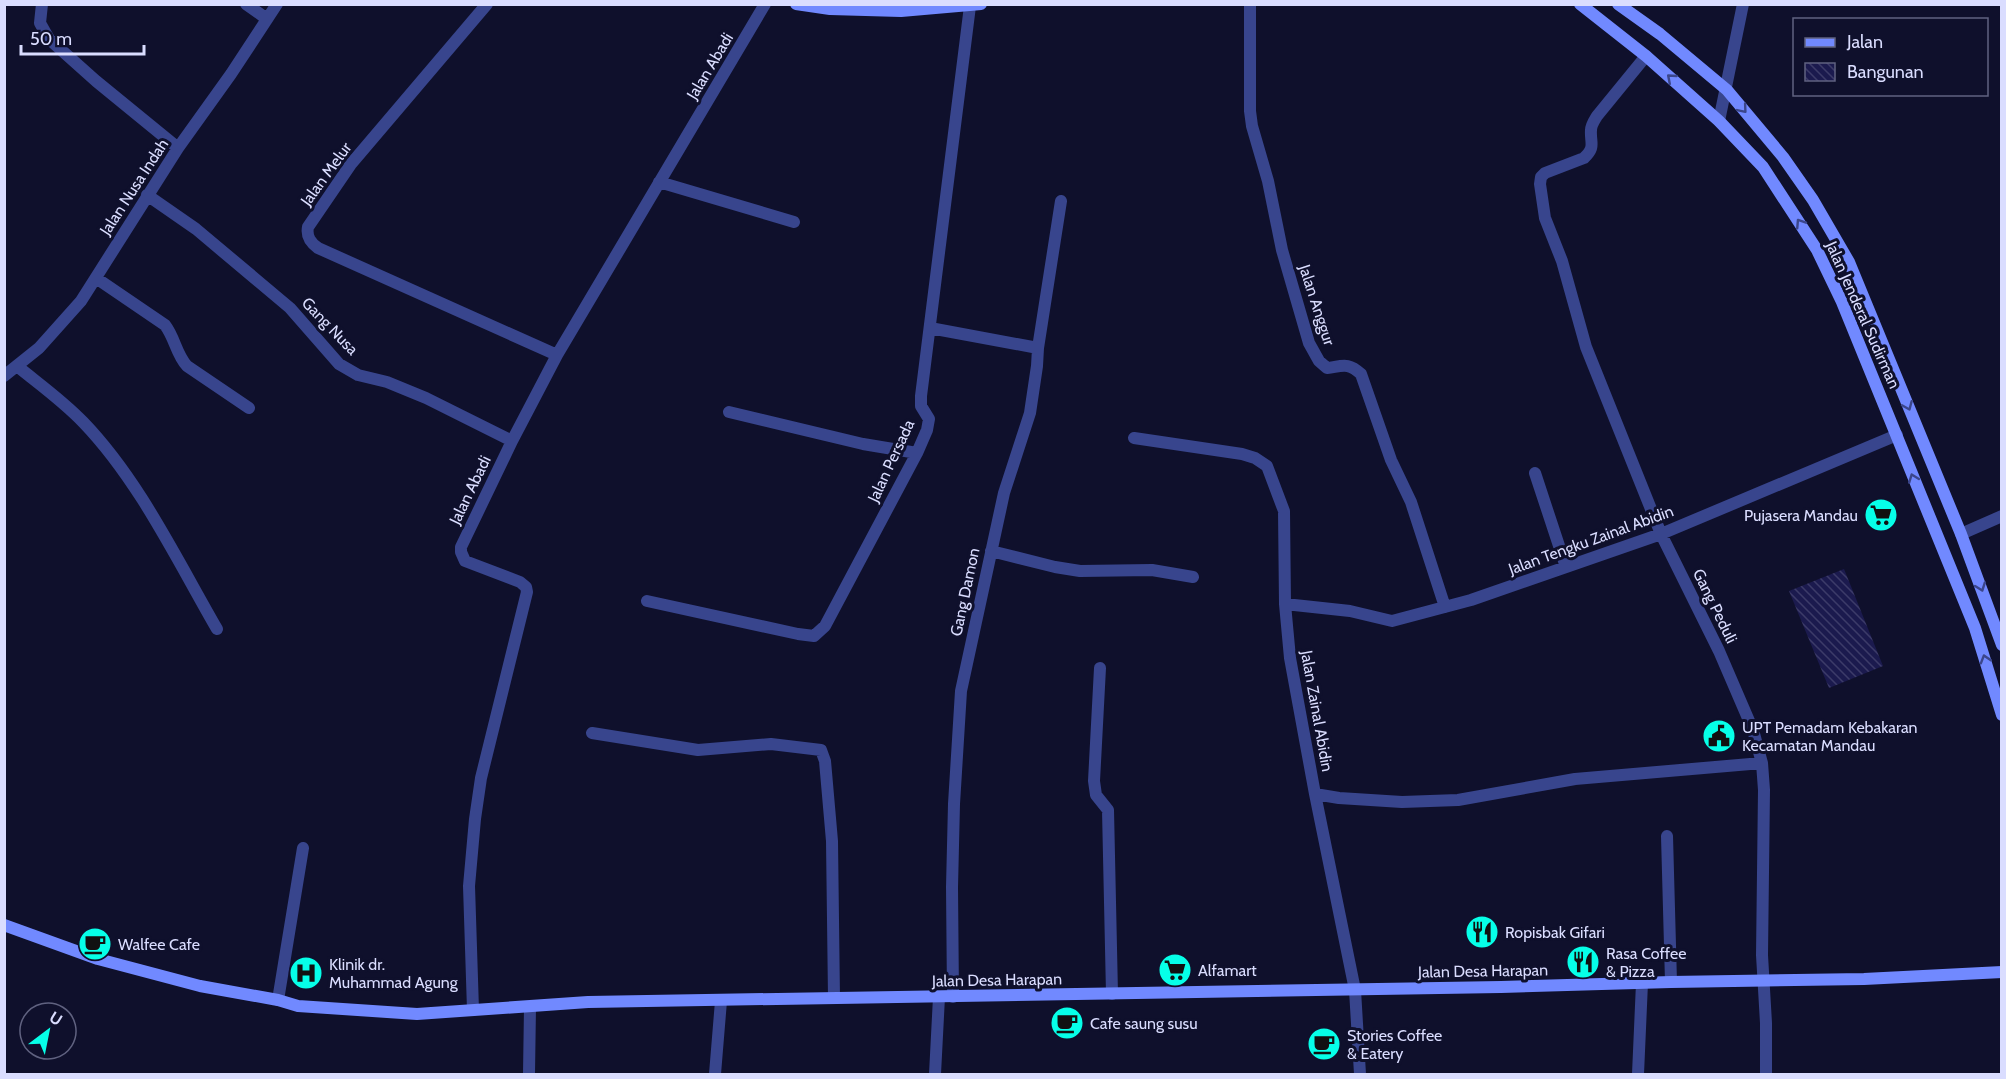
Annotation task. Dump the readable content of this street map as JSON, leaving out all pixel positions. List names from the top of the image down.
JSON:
{
  "streets": {
    "street": [
      "Jalan Abadi",
      "Jalan Melur",
      "Jalan Nusa Indah",
      "Jalan Anggur",
      "Jalan Jenderal Sudirman",
      "Gang Nusa",
      "Jalan Persada",
      "Jalan Tengku Zainal Abidin",
      "Gang Damon",
      "Gang Peduli",
      "Jalan Zainal Abidin",
      "Jalan Desa Harapan"
    ]
  },
  "crossings": [
    ["Jalan Abadi", "Jalan Melur"],
    ["Jalan Abadi", "Gang Nusa"],
    ["Jalan Abadi", "Jalan Desa Harapan"],
    ["Jalan Nusa Indah", "Gang Nusa"],
    ["Jalan Anggur", "Jalan Tengku Zainal Abidin"],
    ["Jalan Jenderal Sudirman", "Jalan Tengku Zainal Abidin"],
    ["Jalan Jenderal Sudirman", "Gang Peduli"],
    ["Jalan Tengku Zainal Abidin", "Gang Peduli"],
    ["Jalan Tengku Zainal Abidin", "Jalan Zainal Abidin"],
    ["Gang Damon", "Jalan Desa Harapan"],
    ["Gang Peduli", "Jalan Desa Harapan"],
    ["Jalan Zainal Abidin", "Jalan Desa Harapan"]
  ],
  "places": {
    "supermarket": ["Pujasera Mandau", "Alfamart"],
    "public building": ["UPT Pemadam Kebakaran Kecamatan Mandau"],
    "restaurant": ["Ropisbak Gifari", "Rasa Coffee & Pizza"],
    "cafe": ["Walfee Cafe", "Cafe saung susu", "Stories Coffee & Eatery"],
    "hospital": ["Klinik dr. Muhammad Agung"]
  },
  "legend": ["Jalan", "Bangunan"],
  "scale_bar": "50 m",
  "north": "top right"
}
